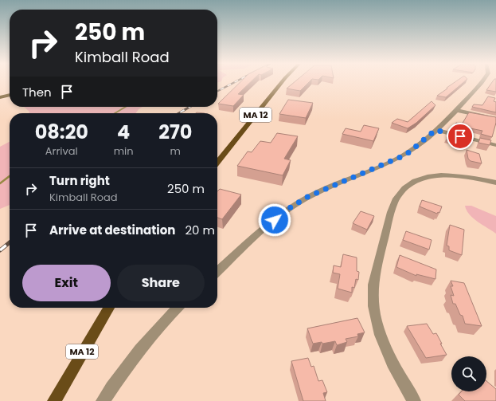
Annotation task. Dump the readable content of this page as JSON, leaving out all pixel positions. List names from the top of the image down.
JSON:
{
  "streets": {
    "main road": ["MA 12"]
  },
  "page": {
    "turn": ["250 m", "Kimball Road"],
    "then": "Then",
    "eta": [
      "08:20",
      "Arrival",
      "4",
      "min",
      "270",
      "m"
    ],
    "list": [
      {
        "name": "Turn right",
        "note": "Kimball Road",
        "value": "250 m"
      },
      {
        "name": "Arrive at destination",
        "value": "20 m"
      }
    ],
    "buttons": ["Exit", "Share"]
  }
}
